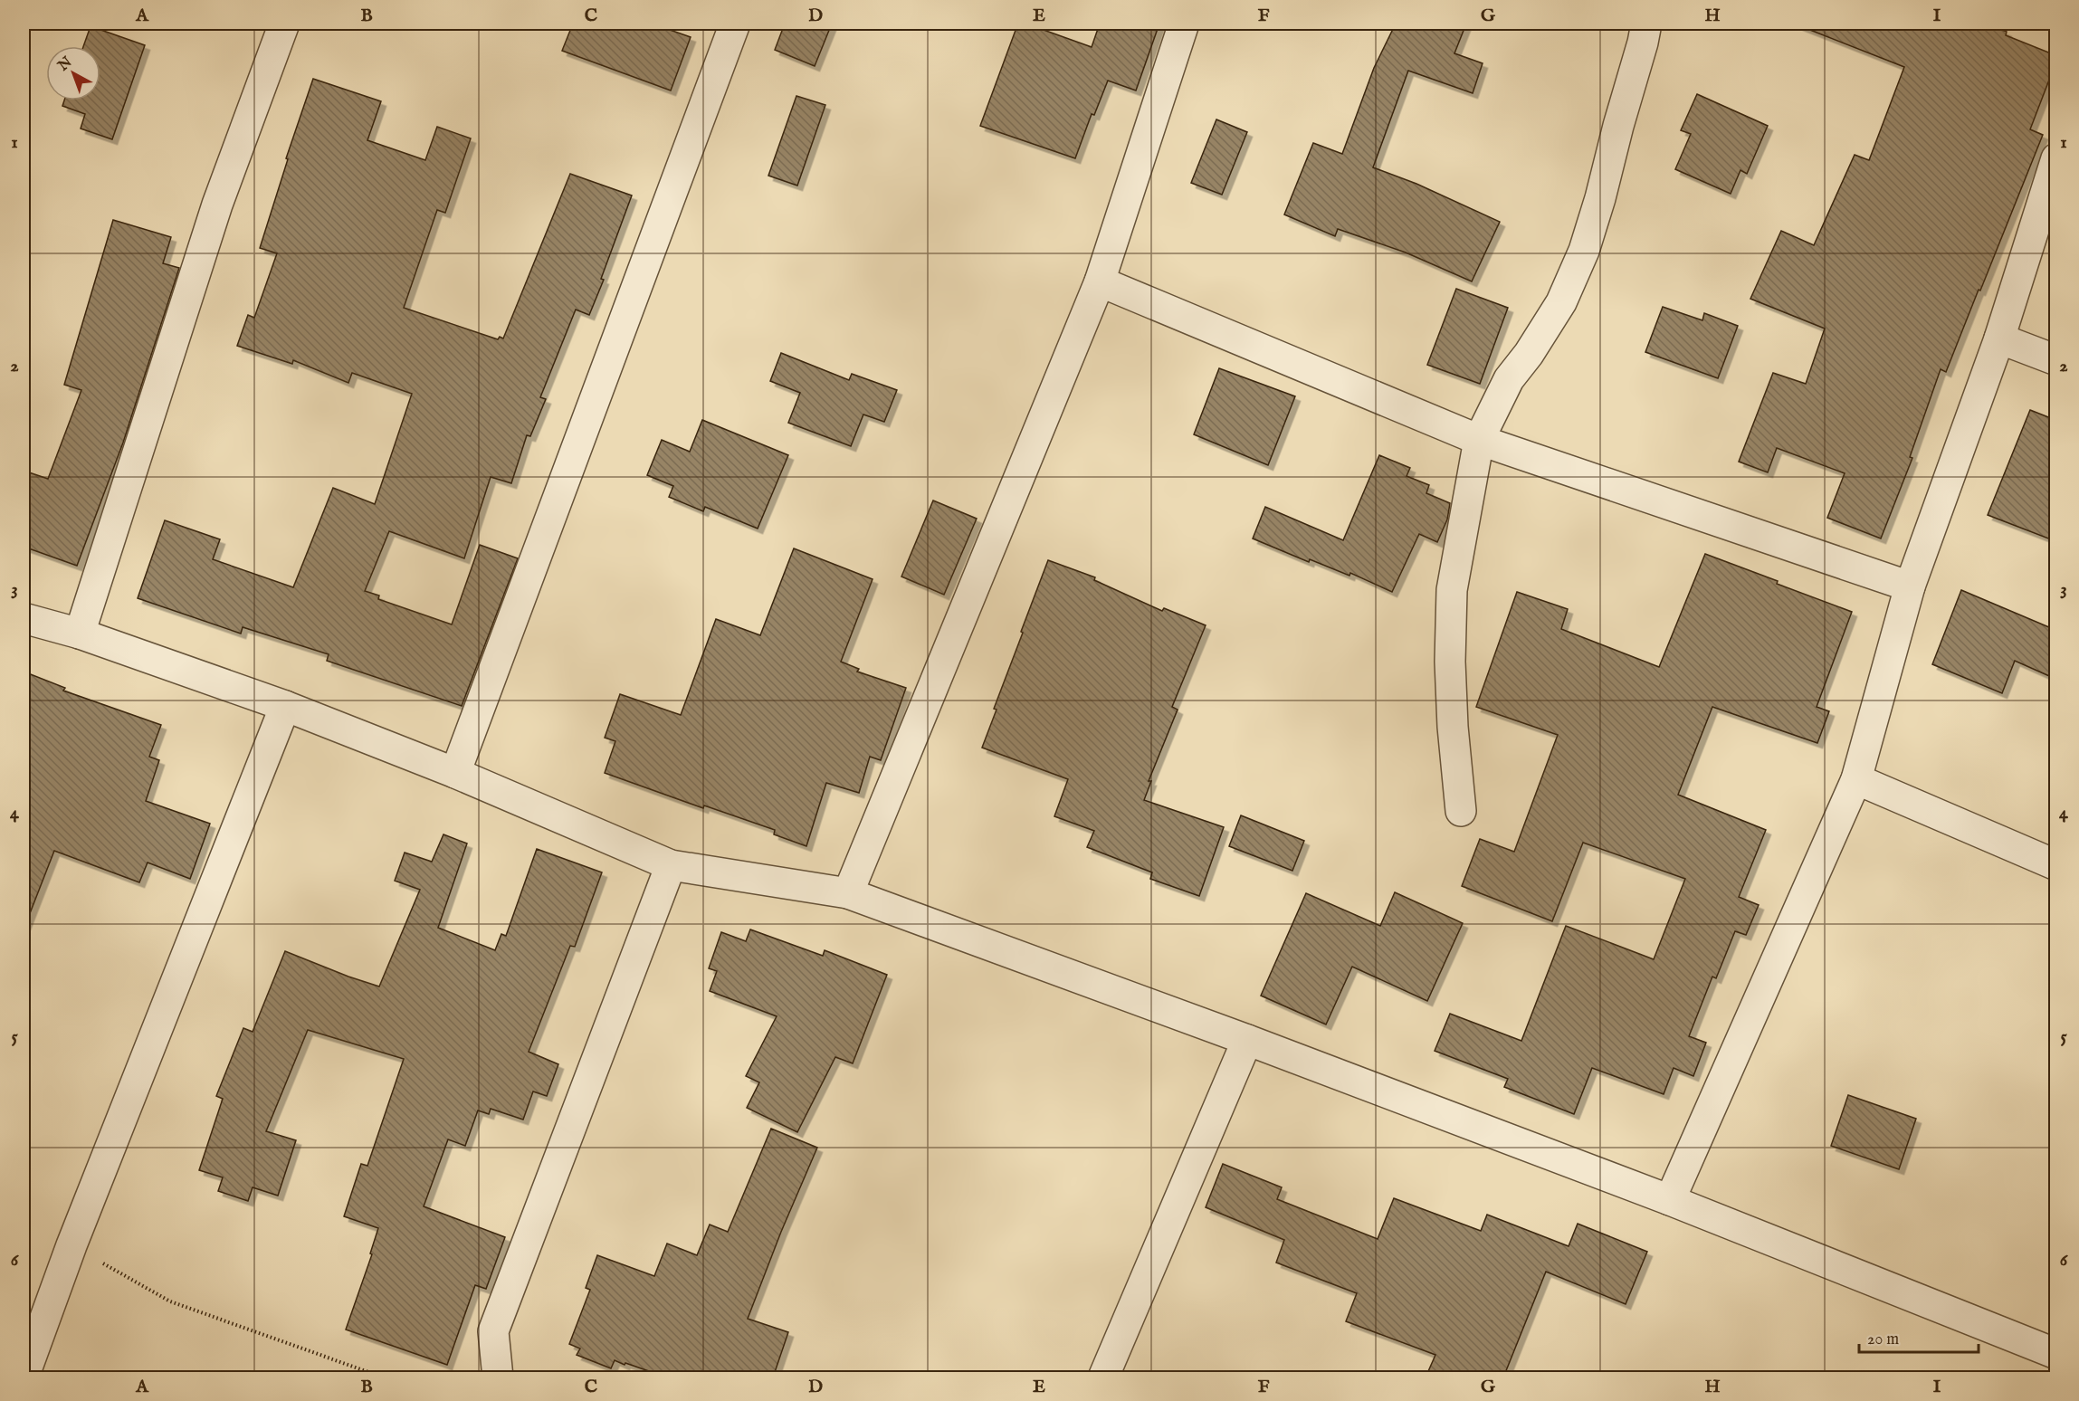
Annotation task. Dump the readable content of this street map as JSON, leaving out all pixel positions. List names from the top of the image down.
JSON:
{
  "scale_bar": "20 m",
  "north": "top left",
  "grid": {
    "columns": [
      "A",
      "B",
      "C",
      "D",
      "E",
      "F",
      "G",
      "H",
      "I"
    ],
    "rows": [
      "1",
      "2",
      "3",
      "4",
      "5",
      "6"
    ]
  }
}
